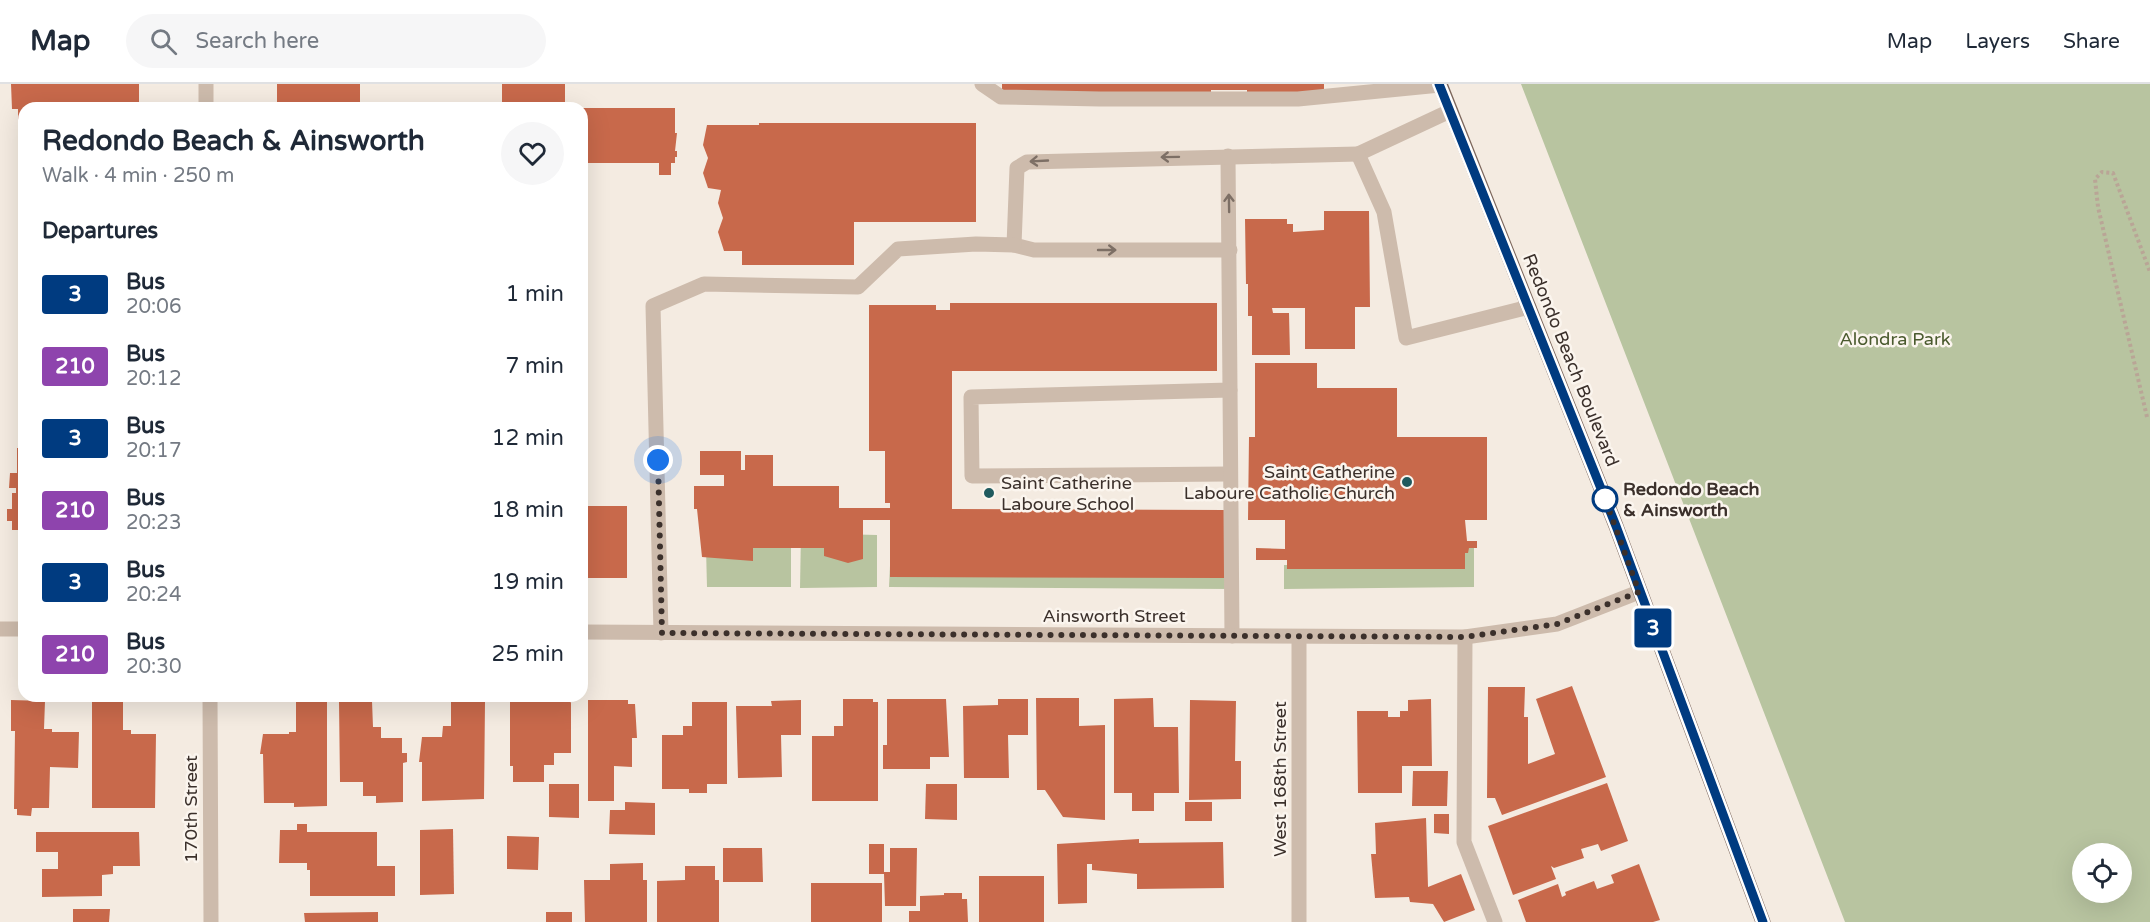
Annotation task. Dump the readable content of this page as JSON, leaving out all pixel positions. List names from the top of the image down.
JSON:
{
  "streets": {
    "main road": ["Redondo Beach Boulevard"],
    "street": ["Ainsworth Street", "West 168th Street", "170th Street"]
  },
  "crossings": [
    ["Redondo Beach Boulevard", "Ainsworth Street"],
    ["Ainsworth Street", "West 168th Street"]
  ],
  "parks": ["Alondra Park"],
  "places": ["Saint Catherine Laboure Catholic Church", "Saint Catherine Laboure School", "Redondo Beach & Ainsworth"],
  "lines": ["bus line 3"],
  "page": {
    "header": "Map",
    "search": "Search here",
    "nav": ["Map", "Layers", "Share"],
    "on_map": "3",
    "heading": [
      ["Redondo Beach & Ainsworth", "Walk · 4 min · 250 m"],
      "Departures"
    ],
    "list": [
      {
        "mark": "3",
        "name": "Bus",
        "note": "20:06",
        "value": "1 min"
      },
      {
        "mark": "210",
        "name": "Bus",
        "note": "20:12",
        "value": "7 min"
      },
      {
        "mark": "3",
        "name": "Bus",
        "note": "20:17",
        "value": "12 min"
      },
      {
        "mark": "210",
        "name": "Bus",
        "note": "20:23",
        "value": "18 min"
      },
      {
        "mark": "3",
        "name": "Bus",
        "note": "20:24",
        "value": "19 min"
      },
      {
        "mark": "210",
        "name": "Bus",
        "note": "20:30",
        "value": "25 min"
      }
    ]
  }
}
